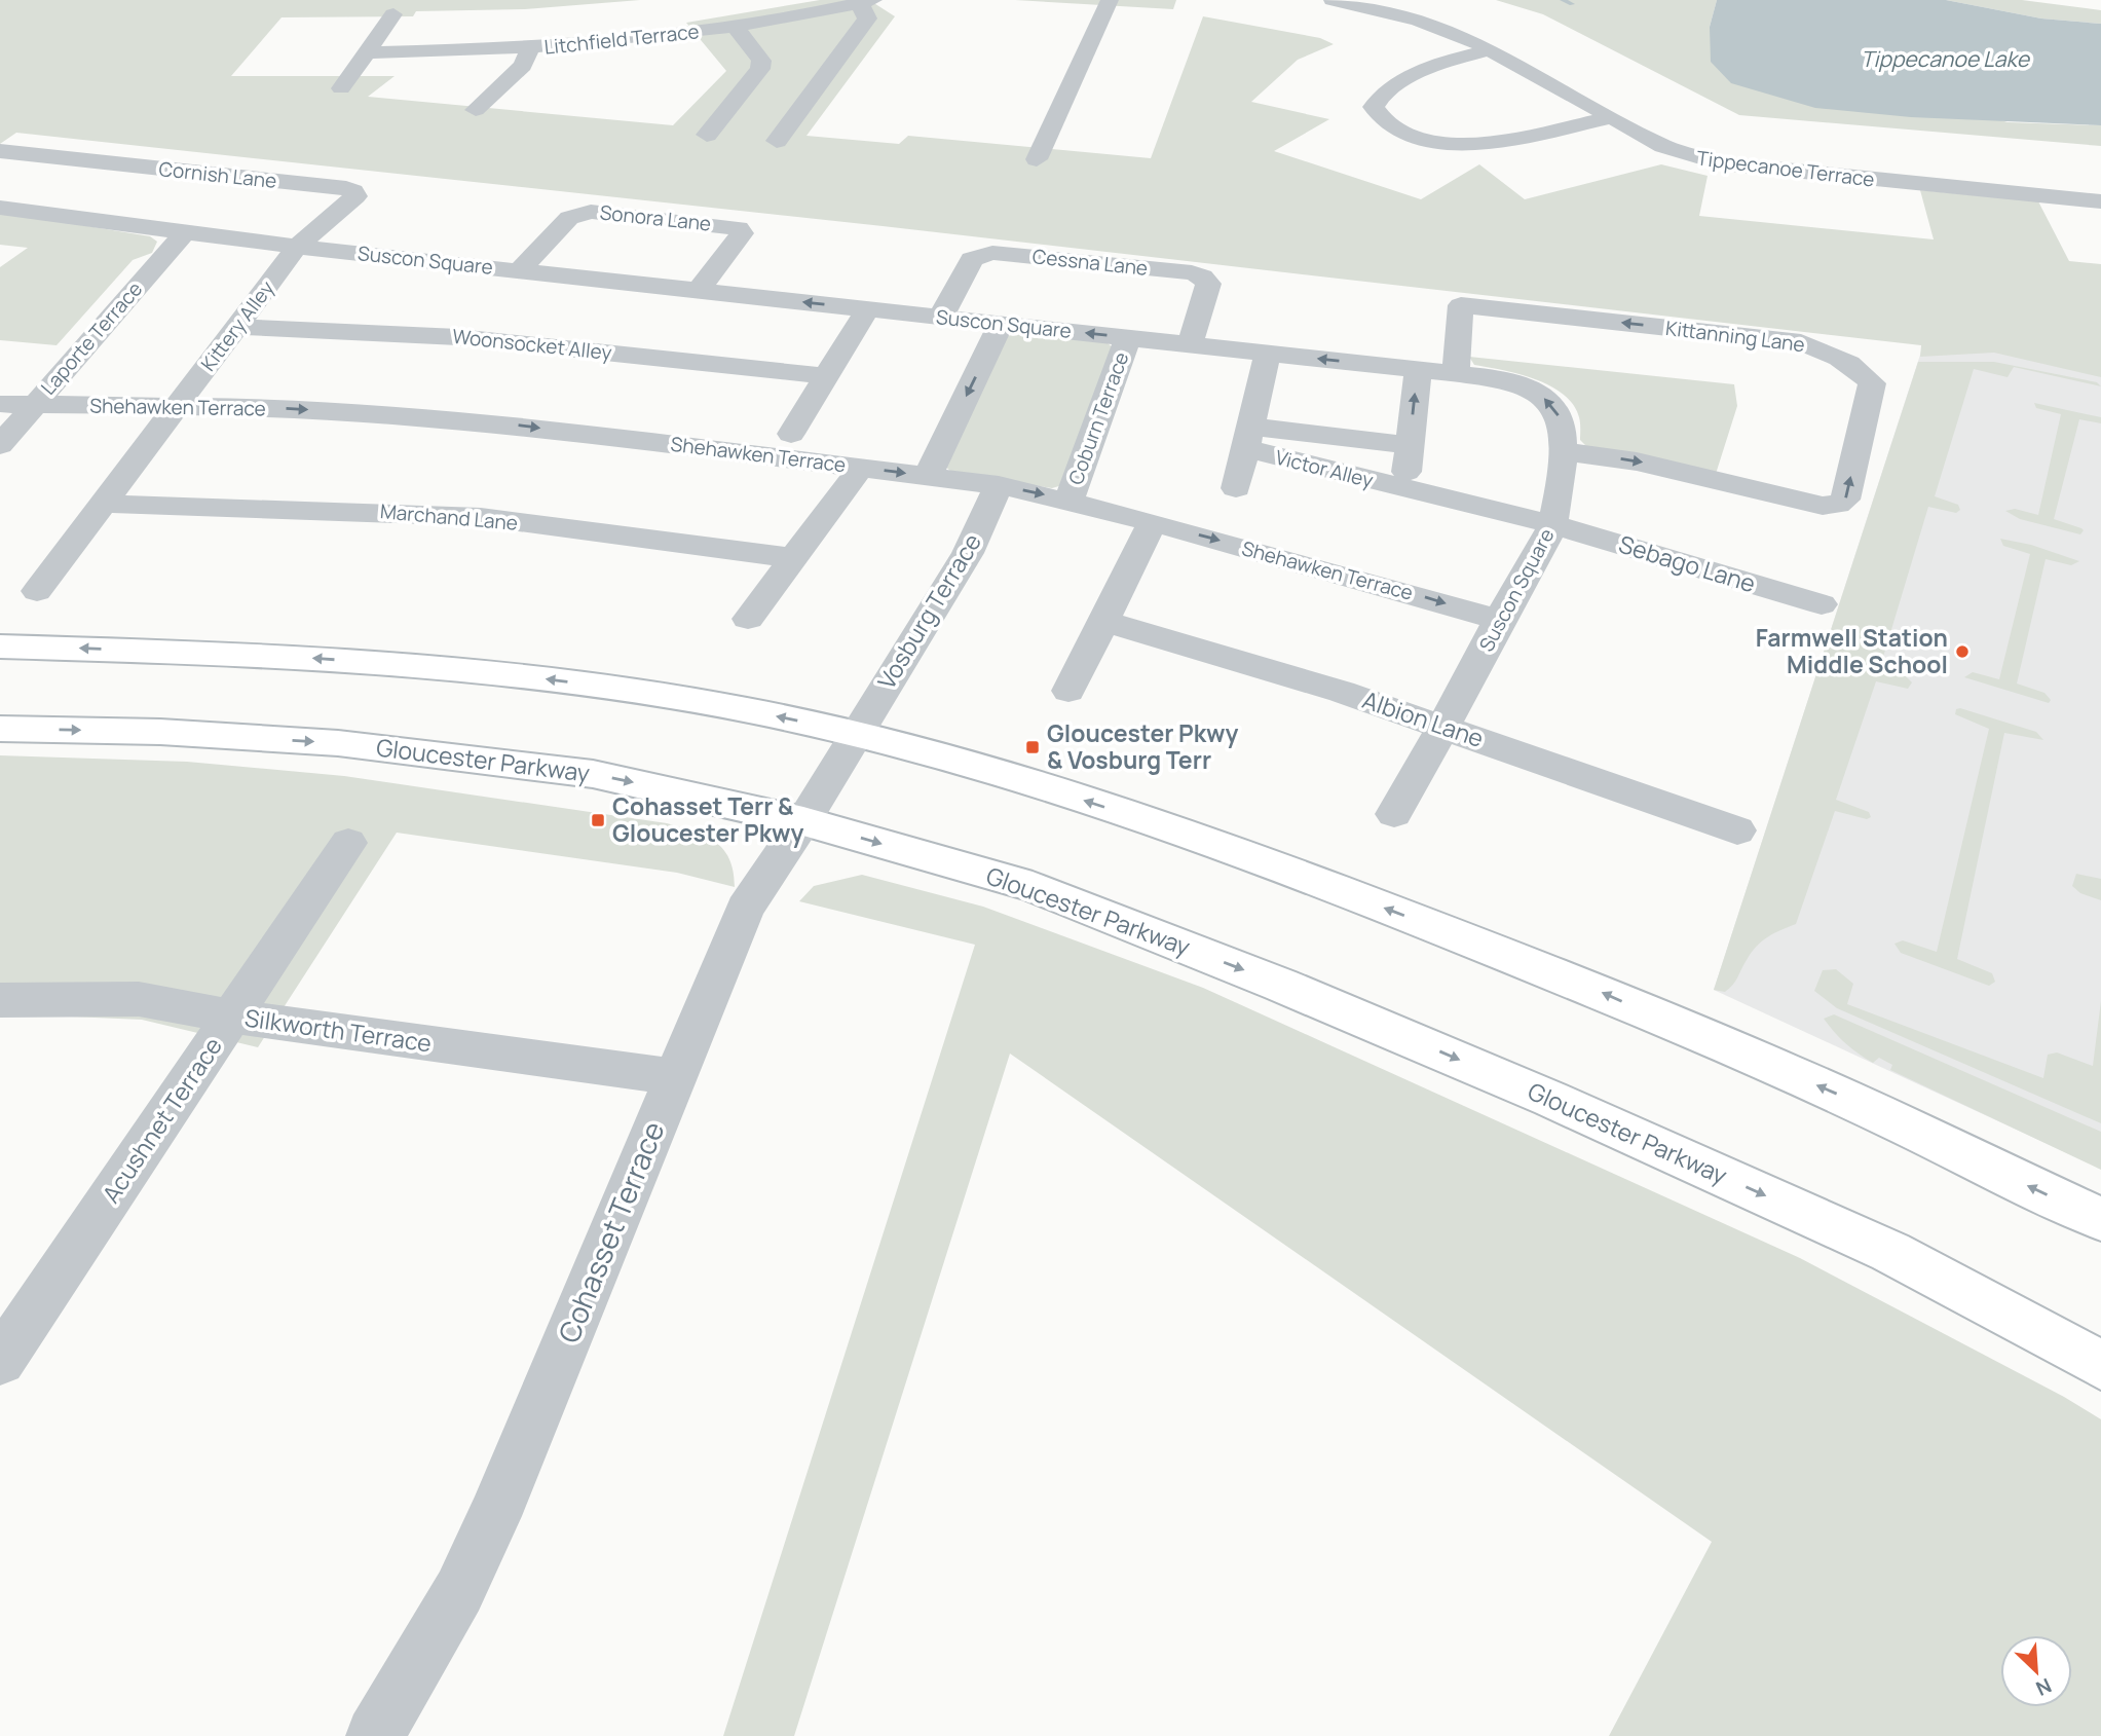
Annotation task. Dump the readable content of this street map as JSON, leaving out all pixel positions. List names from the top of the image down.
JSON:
{
  "streets": {
    "main road": ["Gloucester Parkway"],
    "street": [
      "Litchfield Terrace",
      "Tippecanoe Terrace",
      "Cornish Lane",
      "Sonora Lane",
      "Suscon Square",
      "Cessna Lane",
      "Kittery Alley",
      "Kittanning Lane",
      "Laporte Terrace",
      "Woonsocket Alley",
      "Shehawken Terrace",
      "Coburn Terrace",
      "Victor Alley",
      "Marchand Lane",
      "Sebago Lane",
      "Vosburg Terrace",
      "Albion Lane",
      "Silkworth Terrace",
      "Acushnet Terrace",
      "Cohasset Terrace"
    ]
  },
  "crossings": [
    ["Cornish Lane", "Suscon Square"],
    ["Cornish Lane", "Kittery Alley"],
    ["Sonora Lane", "Suscon Square"],
    ["Suscon Square", "Cessna Lane"],
    ["Suscon Square", "Kittery Alley"],
    ["Suscon Square", "Kittanning Lane"],
    ["Suscon Square", "Laporte Terrace"],
    ["Suscon Square", "Shehawken Terrace"],
    ["Suscon Square", "Coburn Terrace"],
    ["Suscon Square", "Victor Alley"],
    ["Suscon Square", "Sebago Lane"],
    ["Suscon Square", "Albion Lane"],
    ["Kittery Alley", "Woonsocket Alley"],
    ["Kittery Alley", "Shehawken Terrace"],
    ["Laporte Terrace", "Shehawken Terrace"],
    ["Shehawken Terrace", "Coburn Terrace"],
    ["Shehawken Terrace", "Vosburg Terrace"],
    ["Victor Alley", "Sebago Lane"],
    ["Vosburg Terrace", "Cohasset Terrace"],
    ["Gloucester Parkway", "Cohasset Terrace"],
    ["Silkworth Terrace", "Acushnet Terrace"],
    ["Silkworth Terrace", "Cohasset Terrace"]
  ],
  "one_way": ["Shehawken Terrace"],
  "water": ["Tippecanoe Lake"],
  "places": {
    "other": ["Farmwell Station Middle School"],
    "transit": ["Gloucester Pkwy & Vosburg Terr", "Cohasset Terr & Gloucester Pkwy"]
  },
  "north": "bottom right"
}
